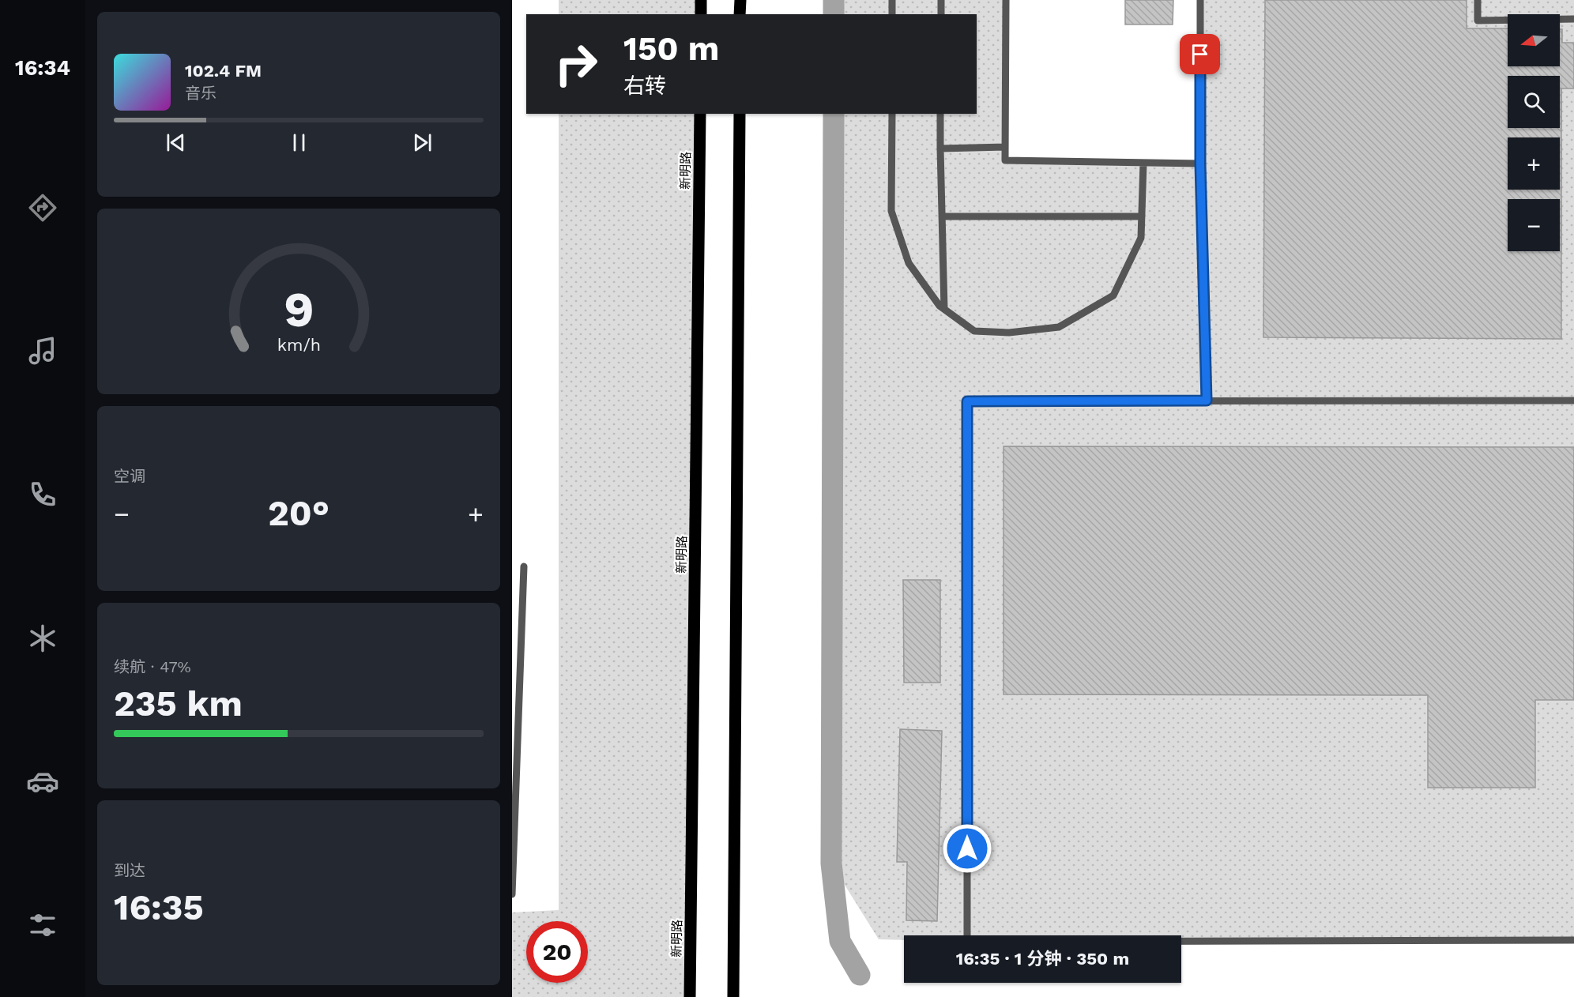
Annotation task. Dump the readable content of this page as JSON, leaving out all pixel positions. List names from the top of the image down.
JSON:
{
  "streets": {
    "main road": ["新明路"]
  },
  "north": "left",
  "page": {
    "tabs": "16:34",
    "map_buttons": ["+", "−"],
    "turn": ["150 m", "右转"],
    "song": ["102.4 FM", "音乐"],
    "tile": [
      "空调",
      ["续航 · 47%", "235 km"],
      ["到达", "16:35"]
    ],
    "heat": ["−", "20°", "+"],
    "limit": "20",
    "trip": "16:35 · 1 分钟 · 350 m",
    "gauge": ["9", "km/h"]
  }
}
